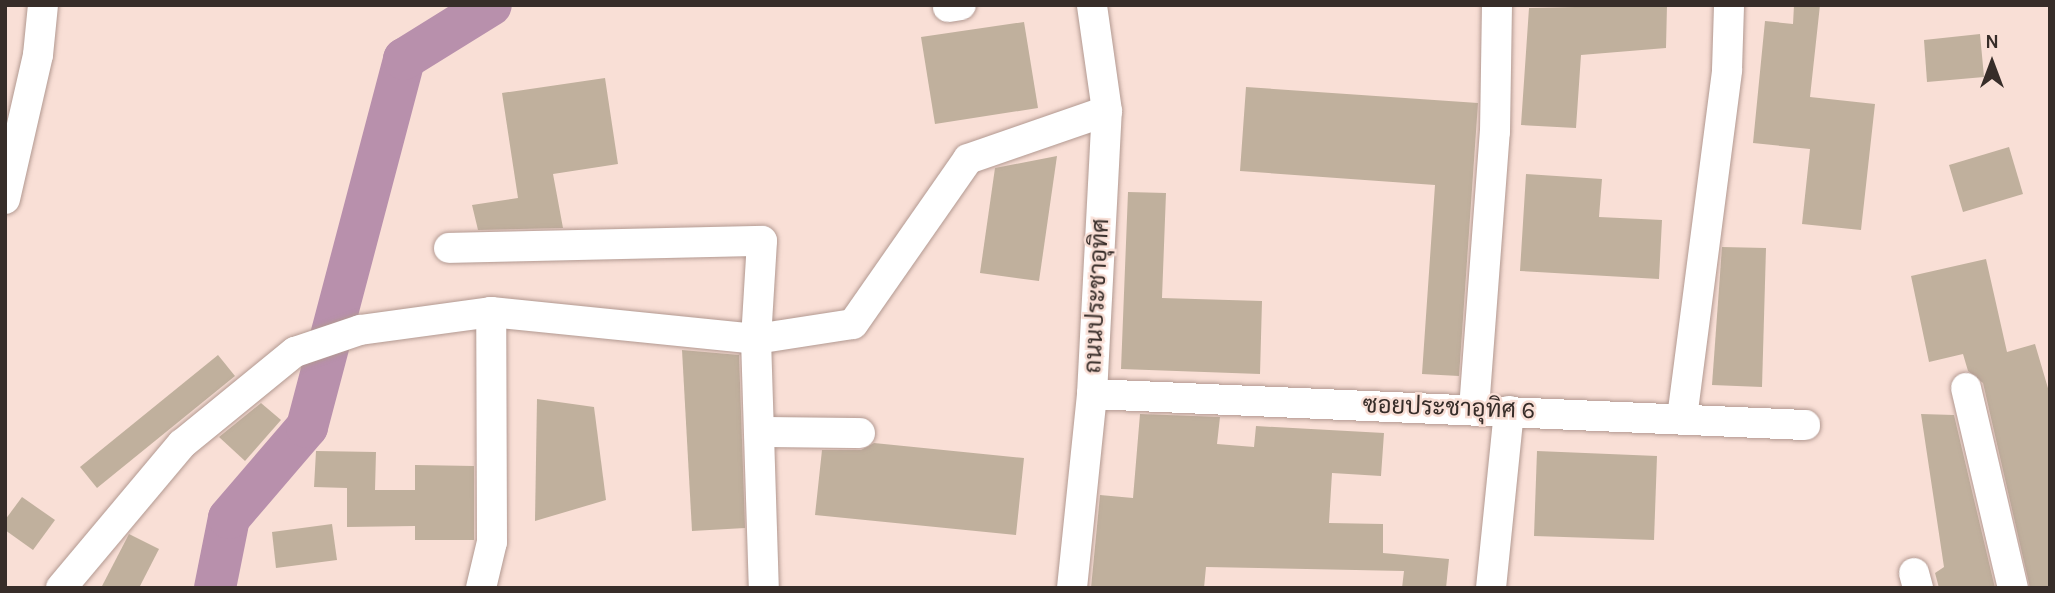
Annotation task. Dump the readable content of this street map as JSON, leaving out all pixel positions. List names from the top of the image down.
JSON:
{
  "streets": {
    "street": ["ถนนประชาอุทิศ", "ซอยประชาอุทิศ 6"]
  },
  "crossings": [
    ["ถนนประชาอุทิศ", "ซอยประชาอุทิศ 6"]
  ],
  "north": "top"
}
